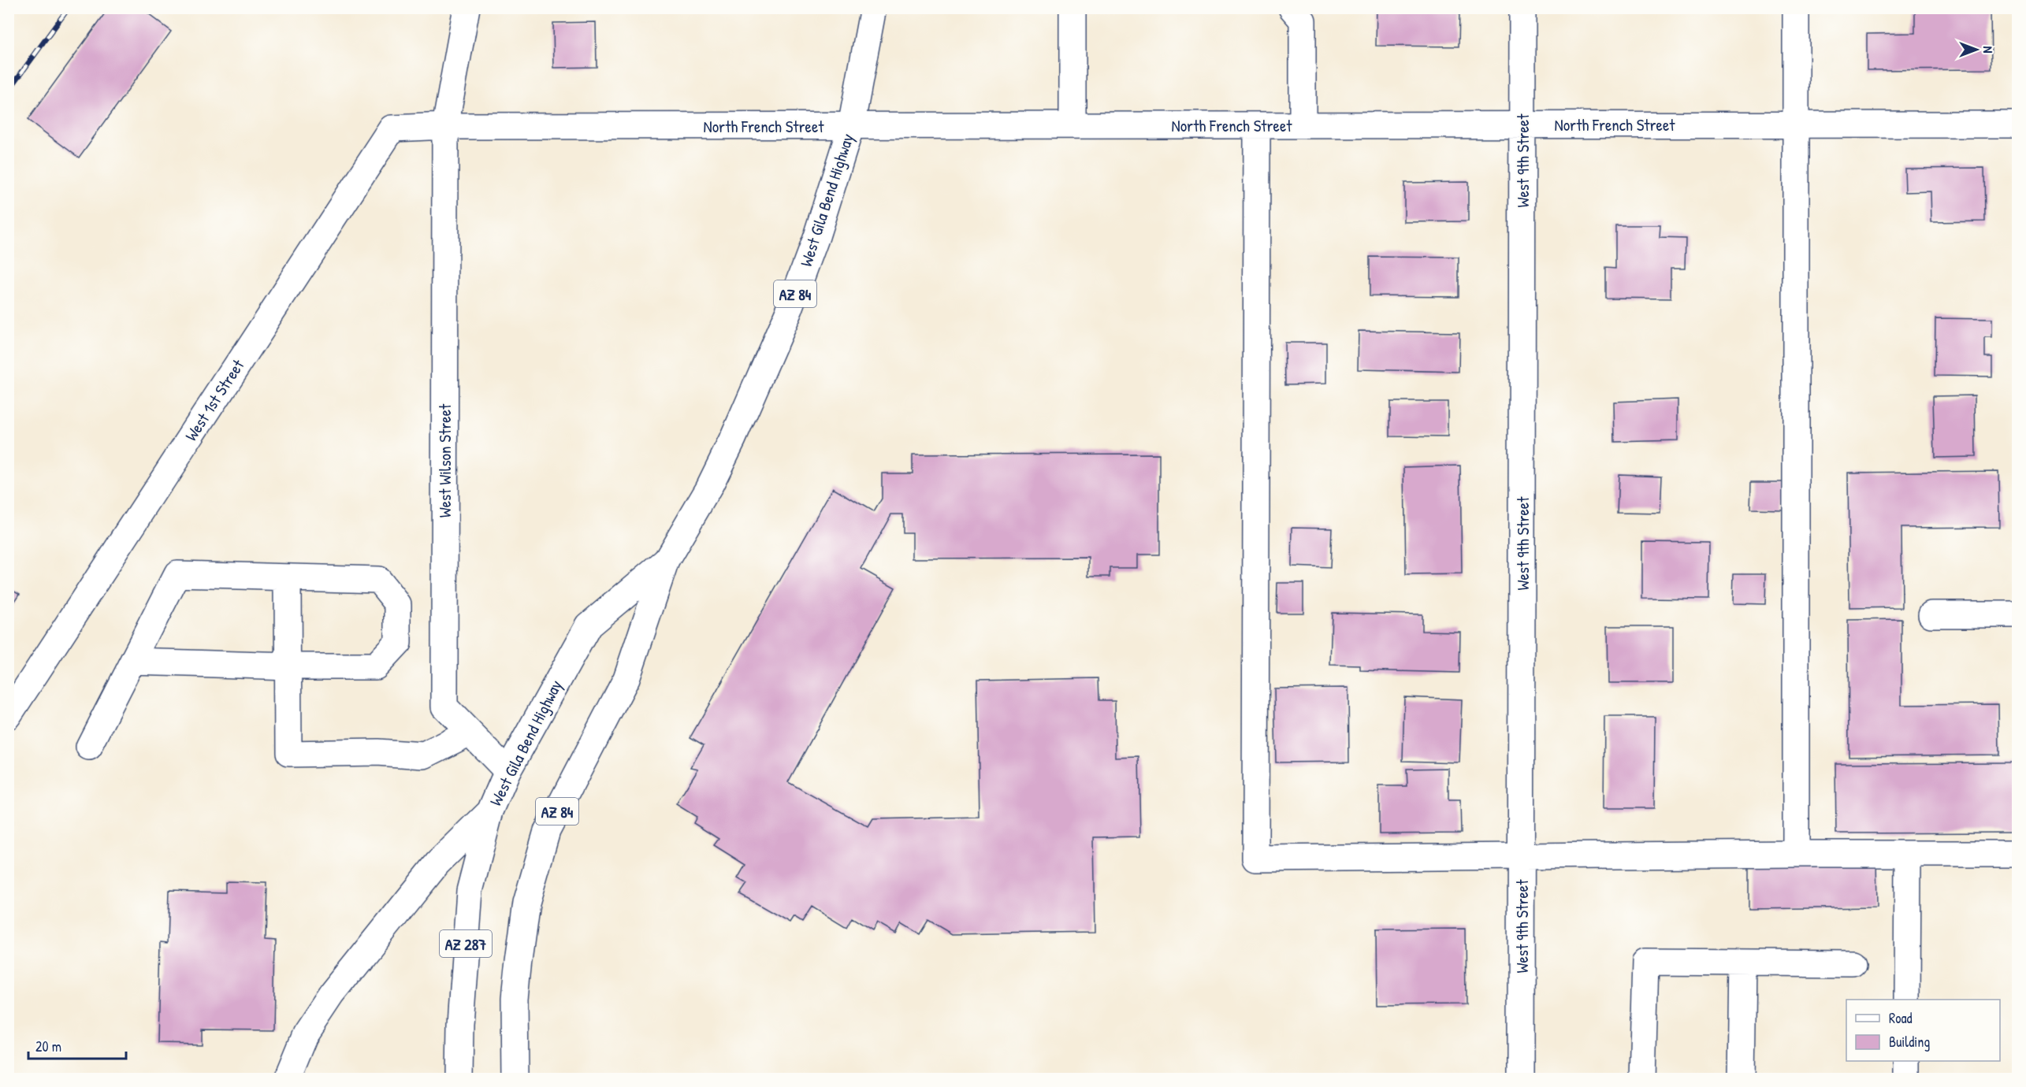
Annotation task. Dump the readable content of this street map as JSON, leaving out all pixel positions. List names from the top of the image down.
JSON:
{
  "streets": {
    "street": [
      "North French Street",
      "West 9th Street",
      "West Gila Bend Highway",
      "AZ 84",
      "West 1st Street",
      "West Wilson Street",
      "AZ 287"
    ]
  },
  "crossings": [
    ["North French Street", "West 9th Street"],
    ["North French Street", "West Gila Bend Highway"],
    ["North French Street", "West 1st Street"],
    ["North French Street", "West Wilson Street"],
    ["West Gila Bend Highway", "AZ 84"],
    ["West Gila Bend Highway", "West Wilson Street"],
    ["West 1st Street", "West Wilson Street"]
  ],
  "legend": ["Road", "Building"],
  "scale_bar": "20 m",
  "north": "right"
}
